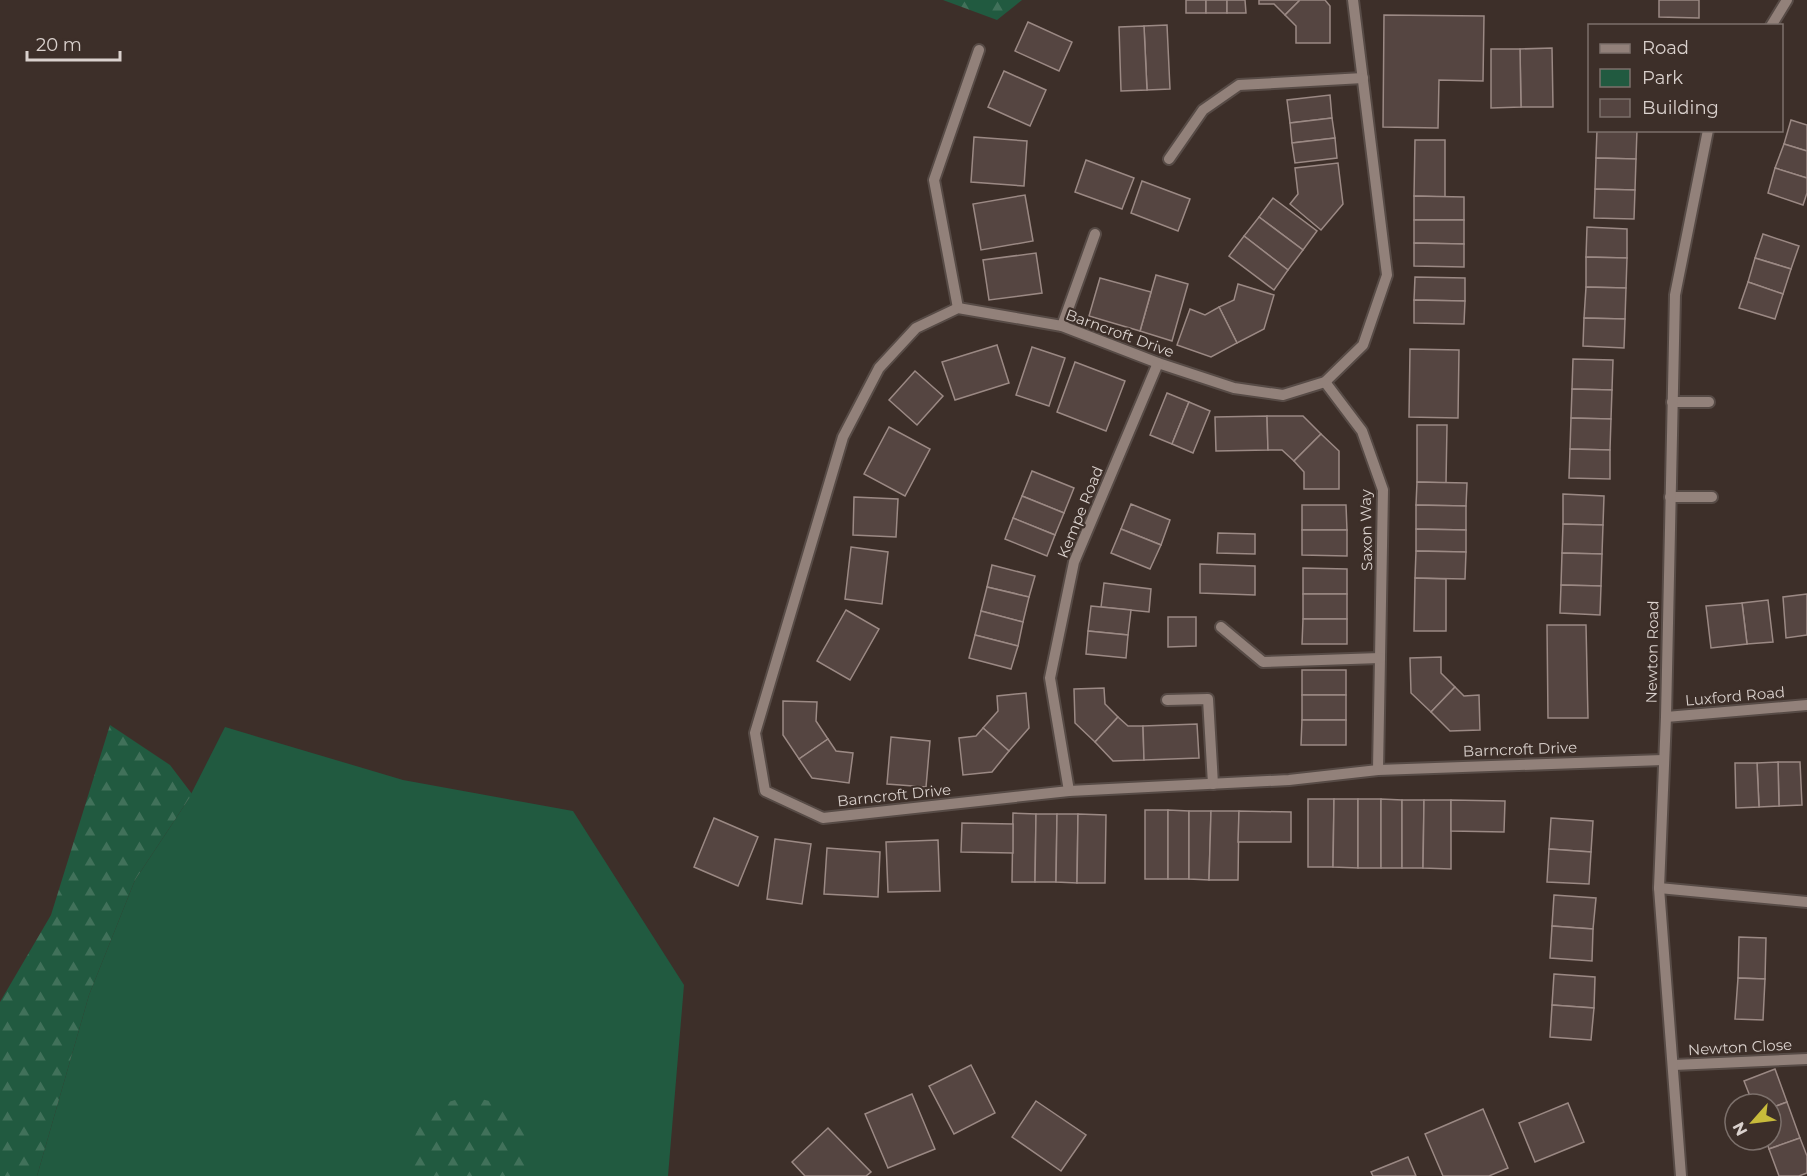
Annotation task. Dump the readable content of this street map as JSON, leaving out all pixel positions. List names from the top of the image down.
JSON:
{
  "streets": {
    "street": [
      "Barncroft Drive",
      "Kempe Road",
      "Saxon Way",
      "Newton Road",
      "Luxford Road",
      "Newton Close"
    ]
  },
  "crossings": [
    ["Barncroft Drive", "Kempe Road"],
    ["Barncroft Drive", "Saxon Way"],
    ["Barncroft Drive", "Newton Road"],
    ["Newton Road", "Luxford Road"],
    ["Newton Road", "Newton Close"]
  ],
  "legend": ["Road", "Park", "Building"],
  "scale_bar": "20 m",
  "north": "bottom left"
}
